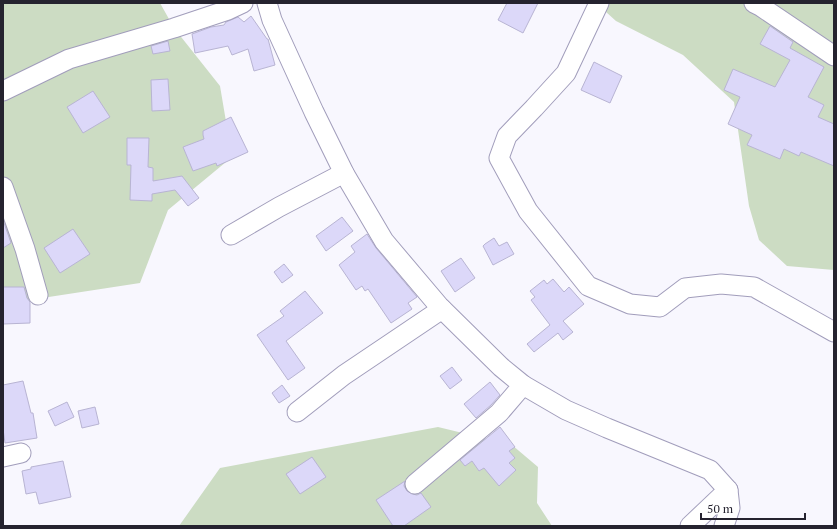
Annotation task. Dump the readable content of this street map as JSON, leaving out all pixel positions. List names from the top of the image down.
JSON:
{
  "scale_bar": "50 m"
}
